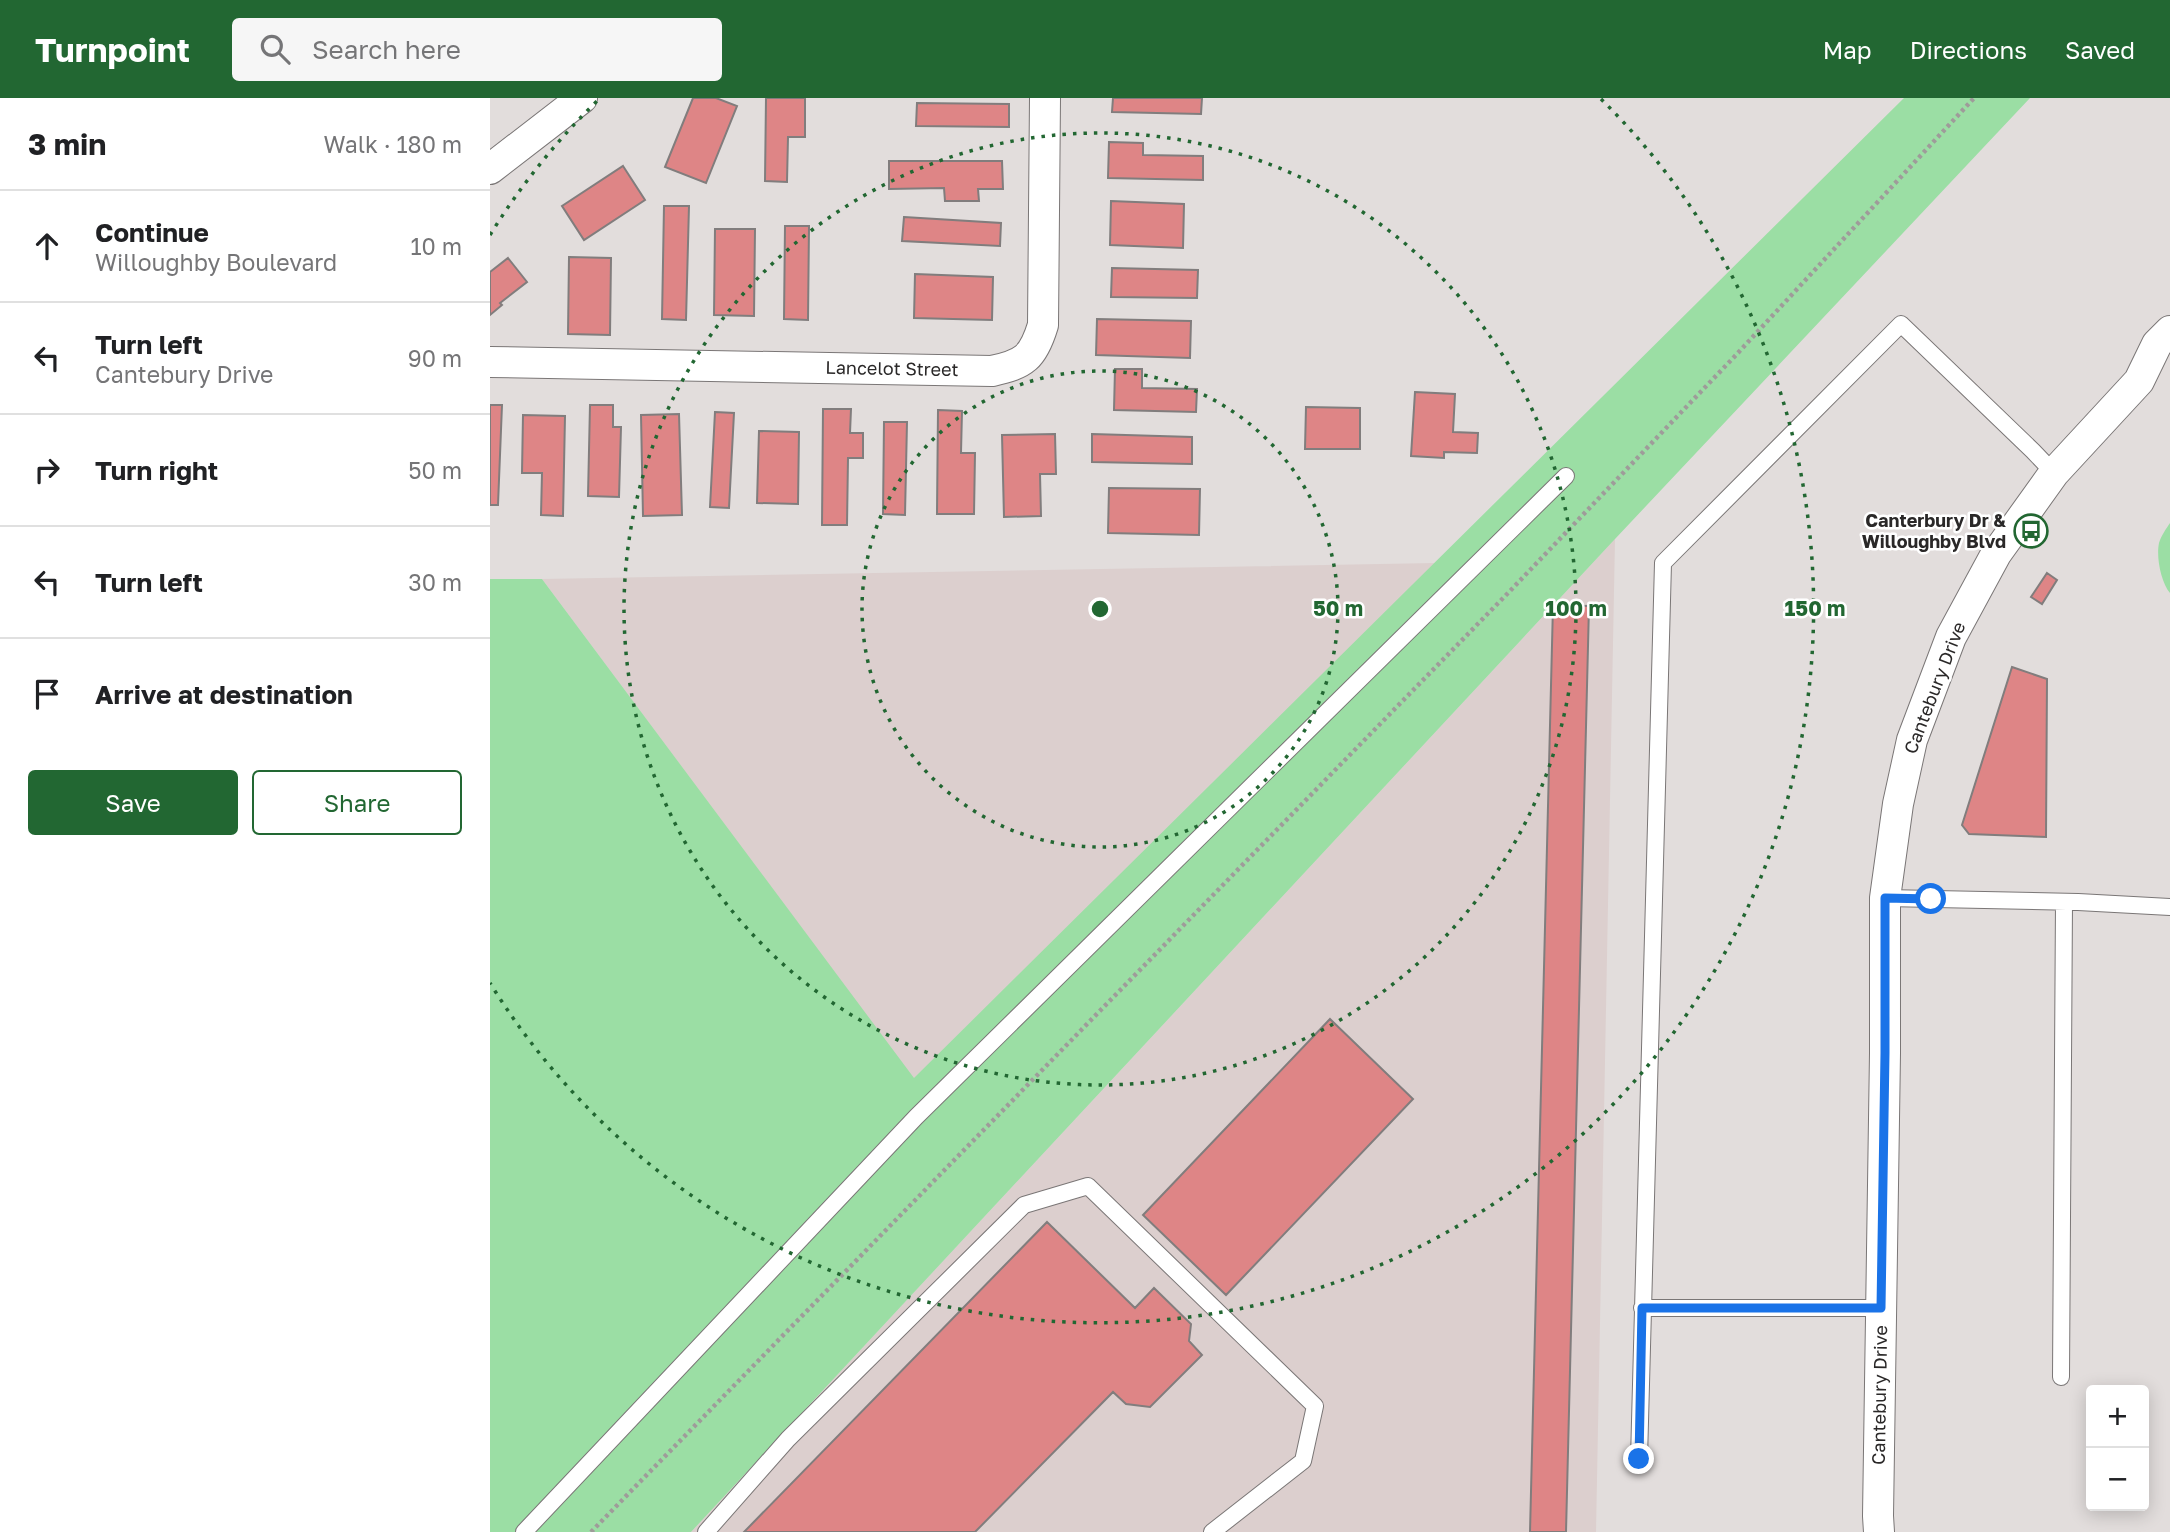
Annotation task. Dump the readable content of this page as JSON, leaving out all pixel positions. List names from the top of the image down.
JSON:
{
  "streets": {
    "street": ["Lancelot Street", "Cantebury Drive"]
  },
  "places": {
    "bus stop": ["Canterbury Dr & Willoughby Blvd"]
  },
  "page": {
    "header": "Turnpoint",
    "search": "Search here",
    "nav": ["Map", "Directions", "Saved"],
    "heading": ["3 min", "Walk · 180 m"],
    "list": [
      ["Continue", "Willoughby Boulevard", "10 m"],
      ["Turn left", "Cantebury Drive", "90 m"],
      ["Turn right", "50 m"],
      ["Turn left", "30 m"],
      "Arrive at destination"
    ],
    "buttons": ["Save", "Share"],
    "map_buttons": ["+", "−"]
  },
  "rings": ["50 m", "100 m", "150 m"]
}
